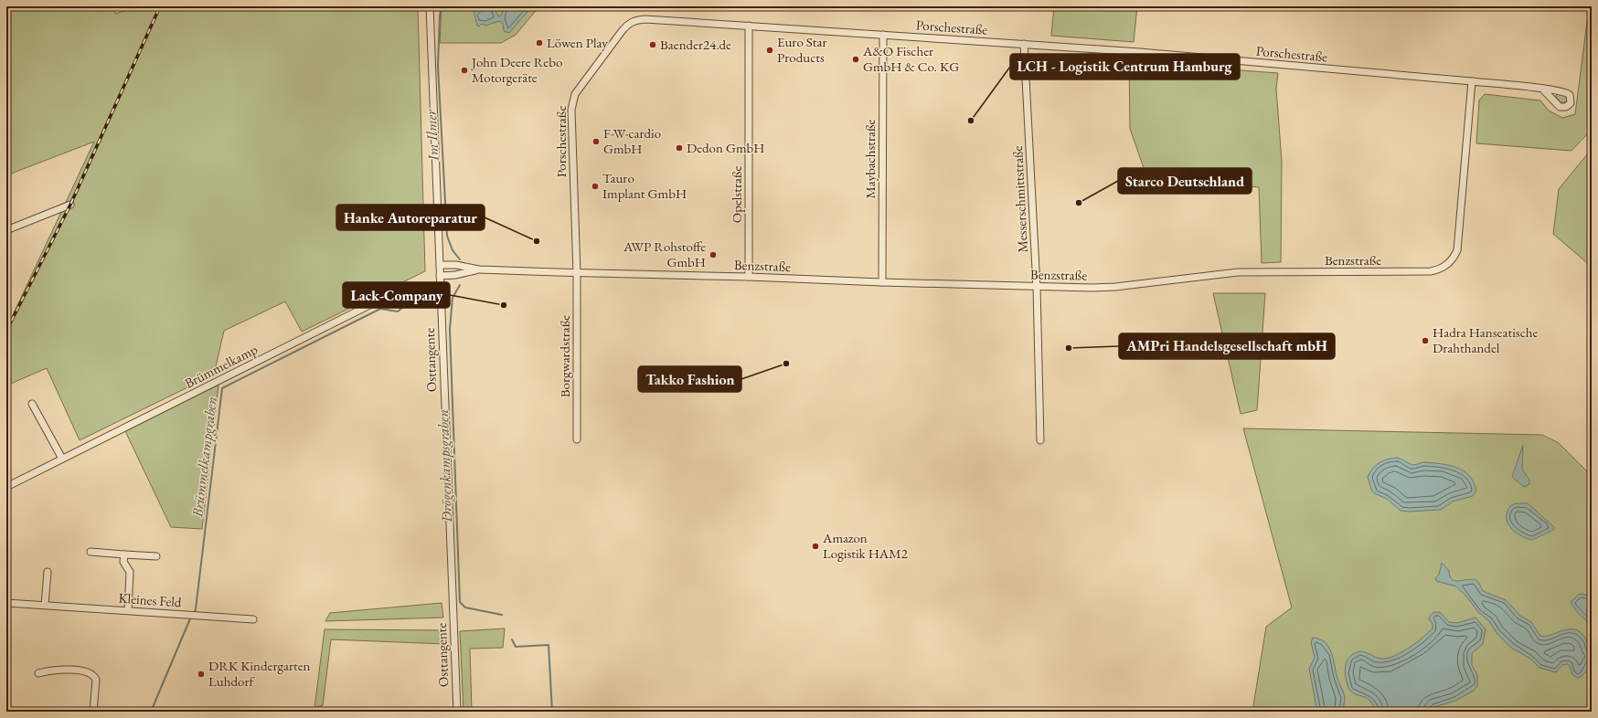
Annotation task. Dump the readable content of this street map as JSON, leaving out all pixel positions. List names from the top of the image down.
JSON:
{
  "streets": {
    "street": [
      "Porschestraße",
      "Maybachstraße",
      "Opelstraße",
      "Messerschmittstraße",
      "Benzstraße",
      "Borgwardstraße",
      "Osttangente",
      "Brümmelkamp",
      "Kleines Feld"
    ]
  },
  "crossings": [
    ["Porschestraße", "Maybachstraße"],
    ["Porschestraße", "Opelstraße"],
    ["Porschestraße", "Messerschmittstraße"],
    ["Porschestraße", "Benzstraße"],
    ["Porschestraße", "Borgwardstraße"],
    ["Maybachstraße", "Benzstraße"],
    ["Opelstraße", "Benzstraße"],
    ["Messerschmittstraße", "Benzstraße"],
    ["Benzstraße", "Borgwardstraße"],
    ["Benzstraße", "Osttangente"]
  ],
  "water": ["Im Ilmer", "Brümmelkampgraben", "Drögenkampsgraben"],
  "places": [
    "Löwen Play",
    "Baender24.de",
    "Euro Star Products",
    "A&O Fischer GmbH & Co. KG",
    "John Deere Rebo Motorgeräte",
    "LCH - Logistik Centrum Hamburg",
    "F-W-cardio GmbH",
    "Dedon GmbH",
    "Tauro Implant GmbH",
    "Starco Deutschland",
    "Hanke Autoreparatur",
    "AWP Rohstoffe GmbH",
    "Lack-Company",
    "Hadra Hanseatische Drahthandel",
    "AMPri Handelsgesellschaft mbH",
    "Takko Fashion",
    "Amazon Logistik HAM2",
    "DRK Kindergarten Luhdorf"
  ]
}
